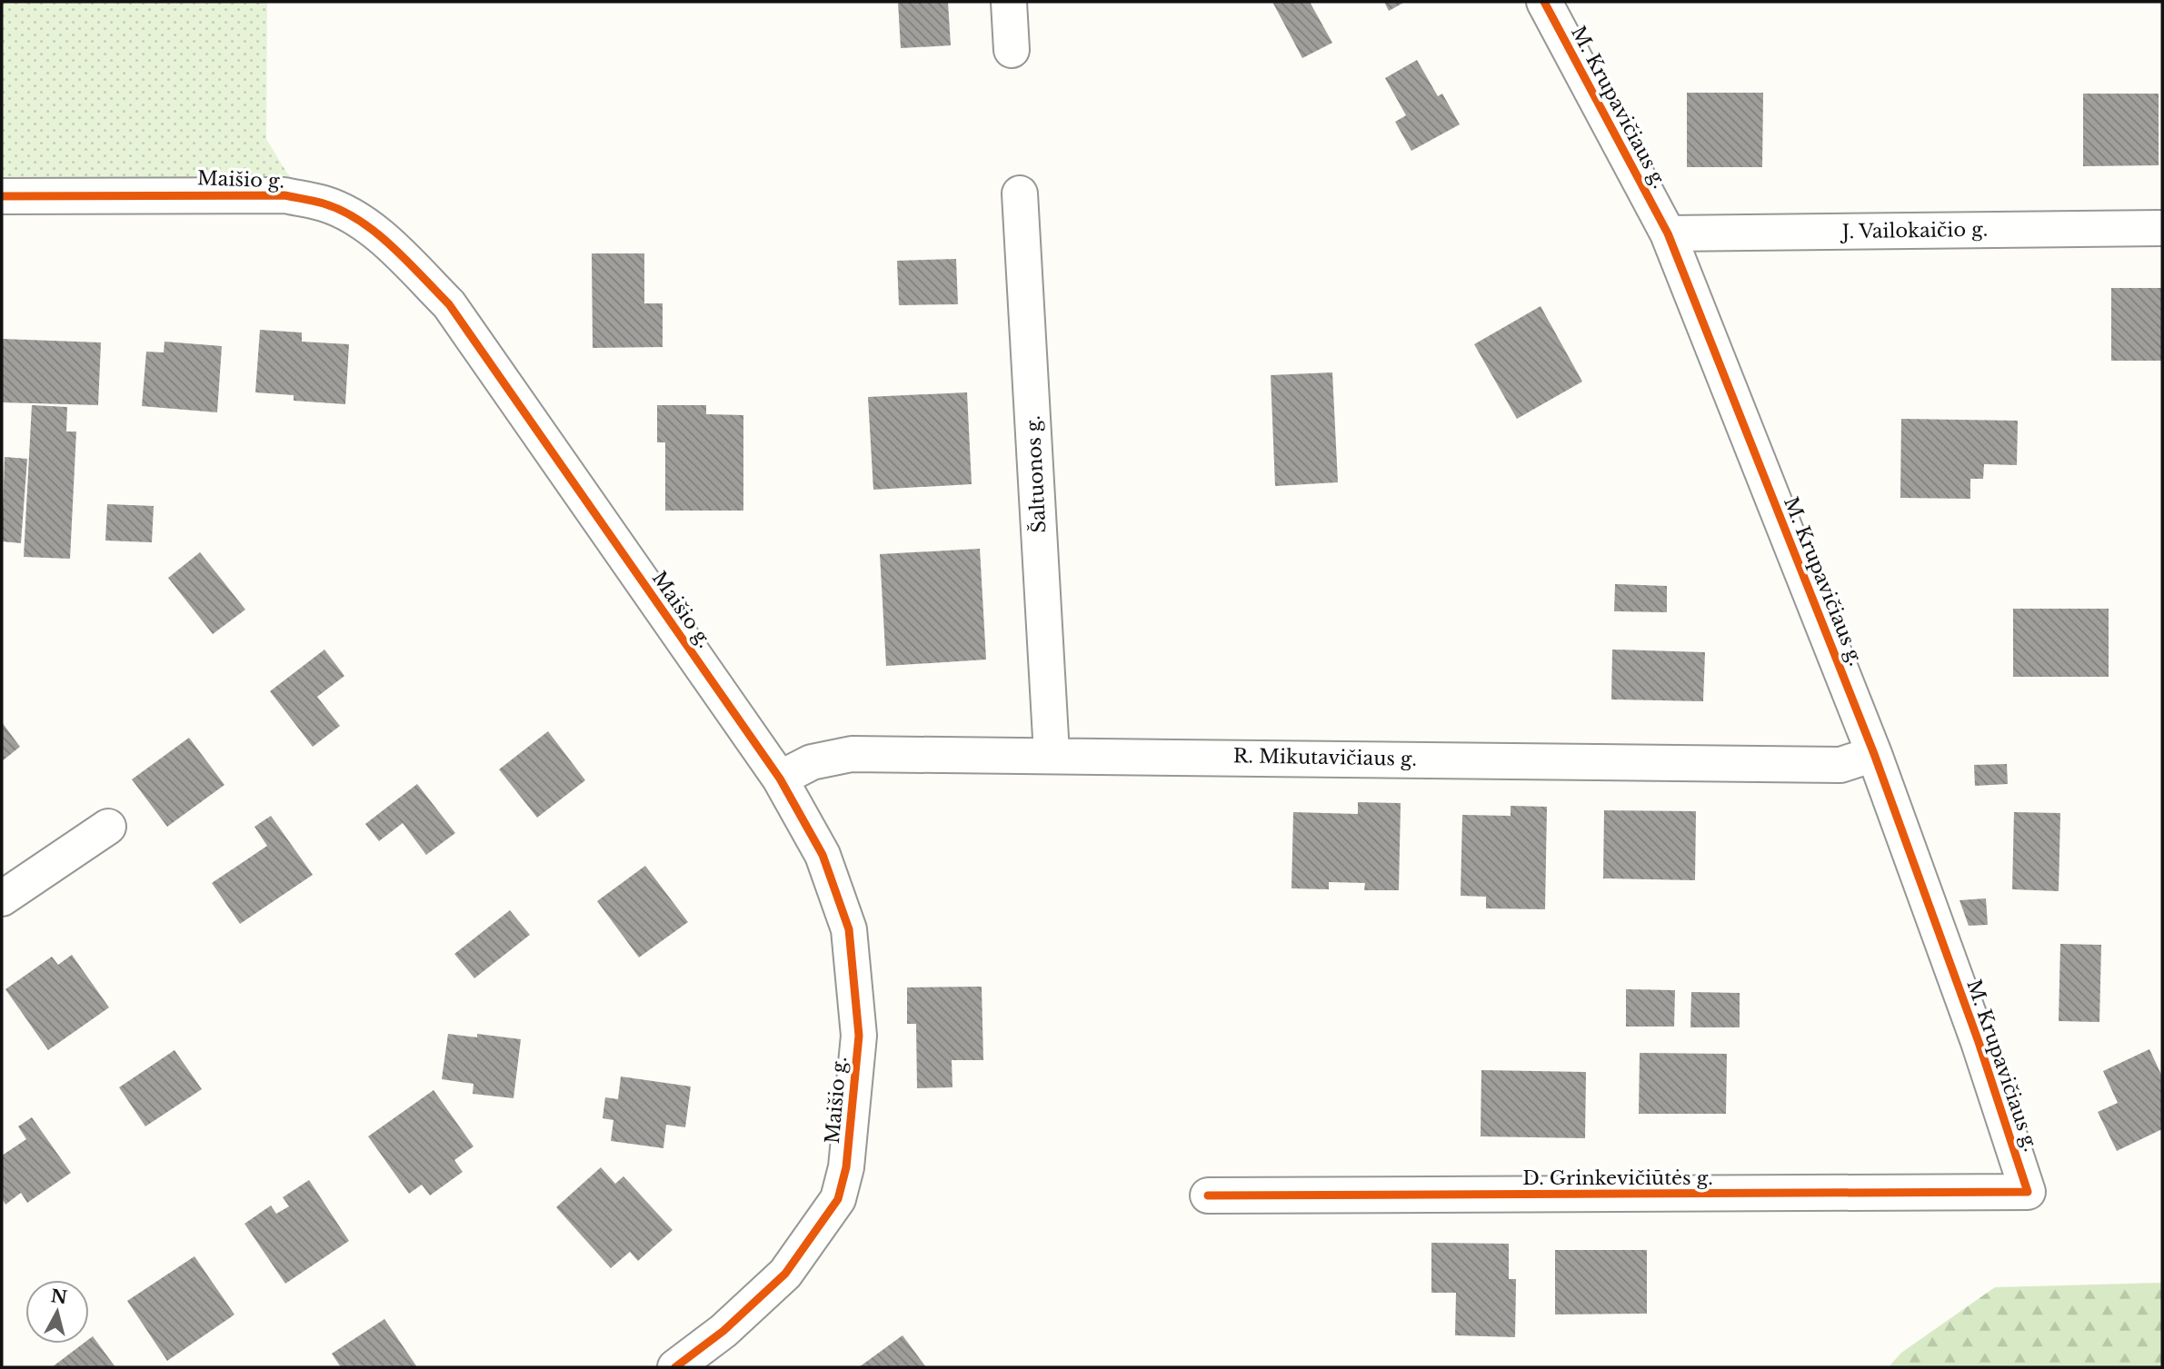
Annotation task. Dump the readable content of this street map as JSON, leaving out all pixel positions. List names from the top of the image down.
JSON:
{
  "streets": {
    "street": [
      "M. Krupavičiaus g.",
      "Maišio g.",
      "J. Vailokaičio g.",
      "Šaltuonos g.",
      "R. Mikutavičiaus g.",
      "D. Grinkevičiūtės g."
    ]
  },
  "crossings": [
    ["M. Krupavičiaus g.", "J. Vailokaičio g."],
    ["M. Krupavičiaus g.", "R. Mikutavičiaus g."],
    ["M. Krupavičiaus g.", "D. Grinkevičiūtės g."],
    ["Maišio g.", "R. Mikutavičiaus g."],
    ["Šaltuonos g.", "R. Mikutavičiaus g."]
  ],
  "north": "top"
}
